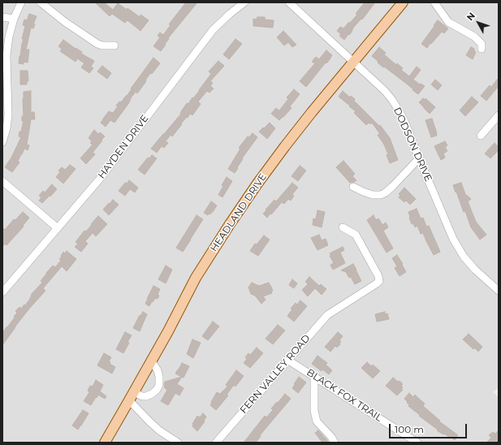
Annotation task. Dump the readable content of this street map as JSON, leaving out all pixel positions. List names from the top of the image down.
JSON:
{
  "streets": {
    "main road": ["HEADLAND DRIVE"],
    "street": [
      "DODSON DRIVE",
      "HAYDEN DRIVE",
      "FERN VALLEY ROAD",
      "BLACK FOX TRAIL"
    ]
  },
  "crossings": [
    ["DODSON DRIVE", "HEADLAND DRIVE"],
    ["FERN VALLEY ROAD", "BLACK FOX TRAIL"]
  ],
  "scale_bar": "100 m",
  "north": "top left"
}
